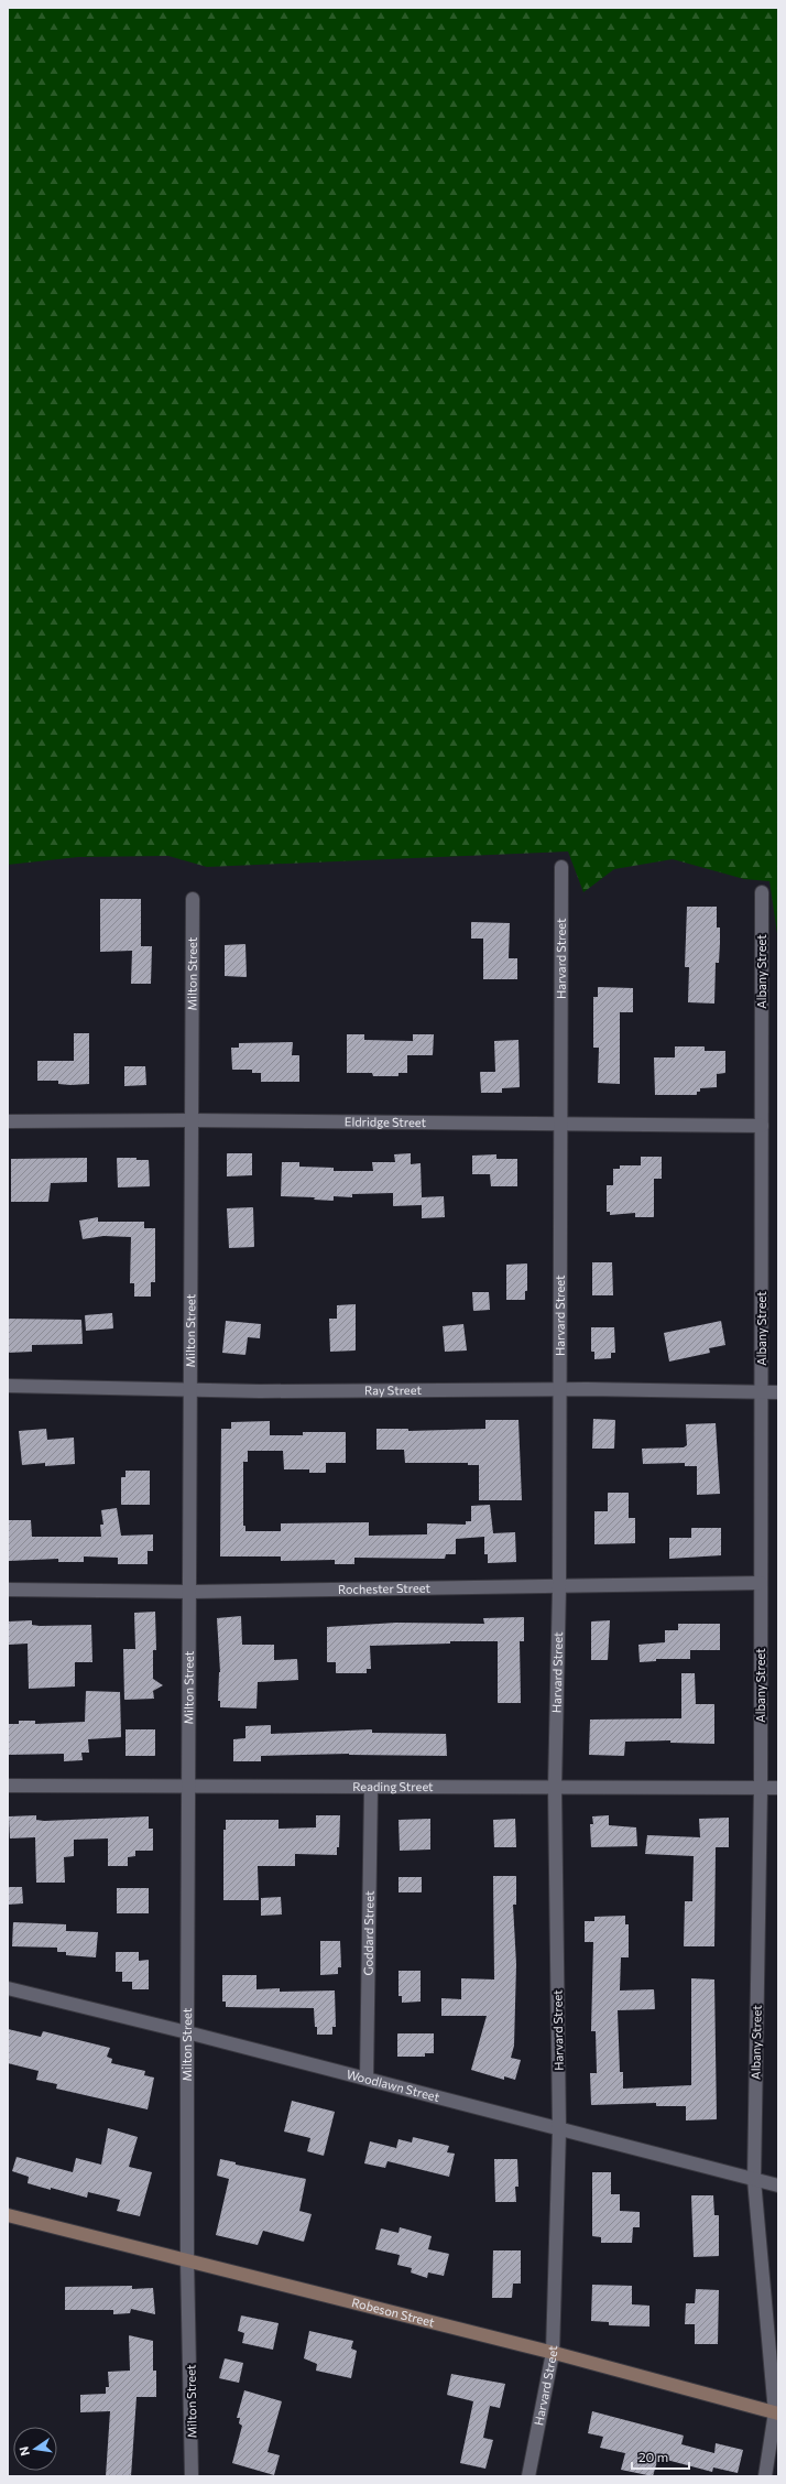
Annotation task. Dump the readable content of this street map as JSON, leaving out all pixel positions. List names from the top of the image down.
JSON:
{
  "streets": {
    "main road": ["Robeson Street"],
    "street": [
      "Harvard Street",
      "Albany Street",
      "Milton Street",
      "Eldridge Street",
      "Ray Street",
      "Rochester Street",
      "Reading Street",
      "Goddard Street",
      "Woodlawn Street"
    ]
  },
  "crossings": [
    ["Harvard Street", "Eldridge Street"],
    ["Harvard Street", "Ray Street"],
    ["Harvard Street", "Rochester Street"],
    ["Harvard Street", "Reading Street"],
    ["Harvard Street", "Woodlawn Street"],
    ["Harvard Street", "Robeson Street"],
    ["Albany Street", "Eldridge Street"],
    ["Albany Street", "Ray Street"],
    ["Albany Street", "Rochester Street"],
    ["Albany Street", "Reading Street"],
    ["Albany Street", "Woodlawn Street"],
    ["Albany Street", "Robeson Street"],
    ["Milton Street", "Eldridge Street"],
    ["Milton Street", "Ray Street"],
    ["Milton Street", "Rochester Street"],
    ["Milton Street", "Reading Street"],
    ["Milton Street", "Woodlawn Street"],
    ["Milton Street", "Robeson Street"],
    ["Reading Street", "Goddard Street"],
    ["Goddard Street", "Woodlawn Street"]
  ],
  "scale_bar": "20 m",
  "north": "left"
}
